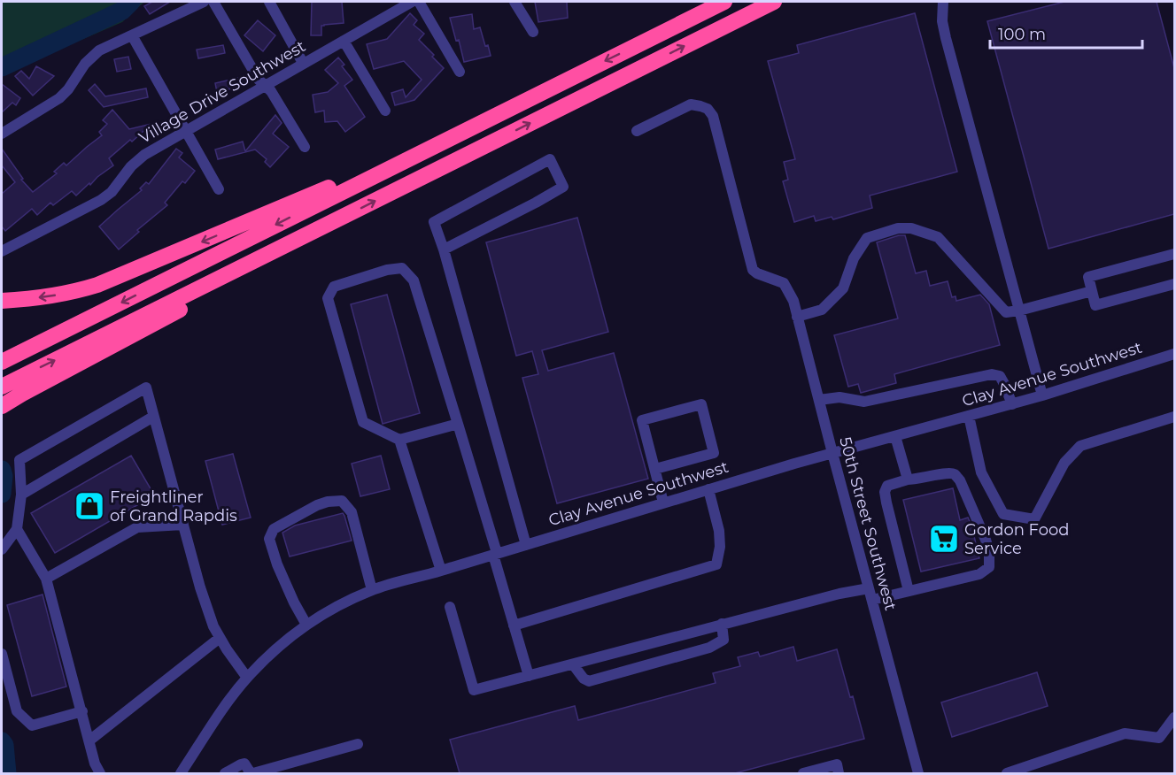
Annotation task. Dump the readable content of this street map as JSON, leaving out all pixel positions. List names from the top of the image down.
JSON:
{
  "streets": {
    "street": ["Village Drive Southwest", "Clay Avenue Southwest", "50th Street Southwest"]
  },
  "crossings": [
    ["Clay Avenue Southwest", "50th Street Southwest"]
  ],
  "places": {
    "shop": ["Freightliner of Grand Rapdis"],
    "supermarket": ["Gordon Food Service"]
  },
  "scale_bar": "100 m"
}
